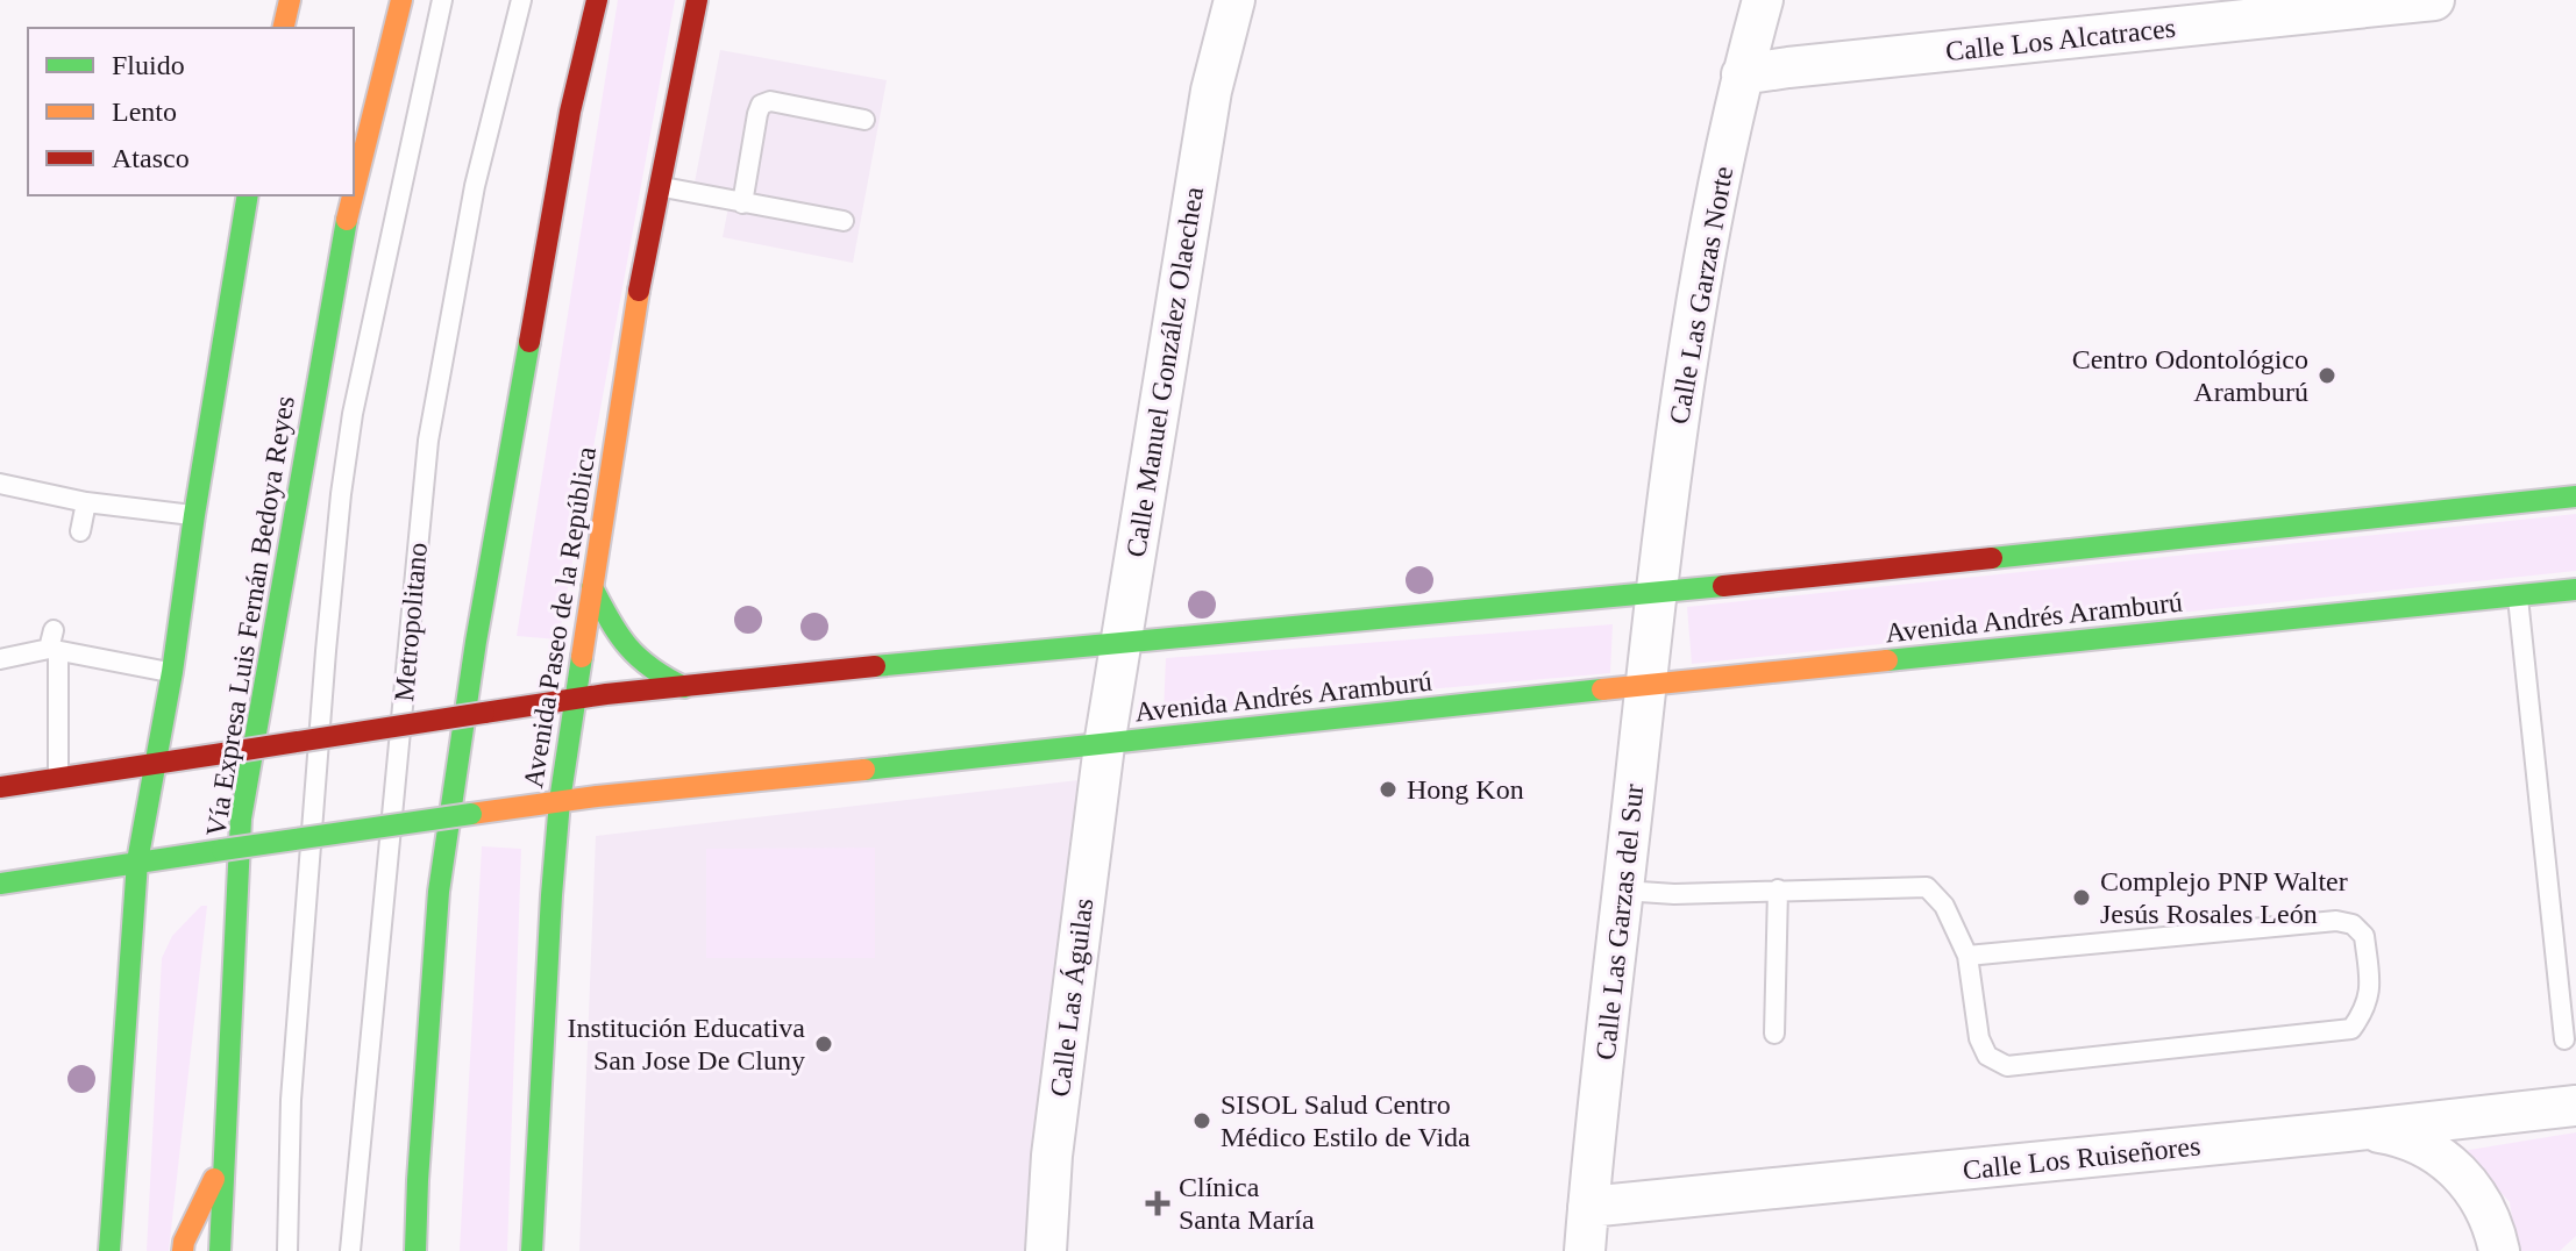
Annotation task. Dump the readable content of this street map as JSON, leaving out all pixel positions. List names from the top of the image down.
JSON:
{
  "streets": {
    "main road": ["Vía Expresa Luis Fernán Bedoya Reyes", "Avenida Paseo de la República", "Avenida Andrés Aramburú"],
    "street": [
      "Calle Los Alcatraces",
      "Calle Las Garzas Norte",
      "Calle Manuel González Olaechea",
      "Calle Las Garzas del Sur",
      "Calle Las Águilas",
      "Calle Los Ruiseñores"
    ],
    "lane": ["Metropolitano"]
  },
  "crossings": [
    ["Calle Los Alcatraces", "Calle Las Garzas Norte"],
    ["Calle Las Garzas Norte", "Calle Las Garzas del Sur"],
    ["Calle Manuel González Olaechea", "Avenida Andrés Aramburú"],
    ["Calle Manuel González Olaechea", "Calle Las Águilas"],
    ["Avenida Paseo de la República", "Avenida Andrés Aramburú"],
    ["Avenida Andrés Aramburú", "Calle Las Garzas del Sur"],
    ["Avenida Andrés Aramburú", "Calle Las Águilas"],
    ["Calle Las Garzas del Sur", "Calle Los Ruiseñores"]
  ],
  "places": {
    "other": [
      "Centro Odontológico Aramburú",
      "Hong Kon",
      "Complejo PNP Walter Jesús Rosales León",
      "Institución Educativa San Jose De Cluny",
      "SISOL Salud Centro Médico Estilo de Vida"
    ],
    "health": ["Clínica Santa María"]
  },
  "legend": ["Fluido", "Lento", "Atasco"]
}
